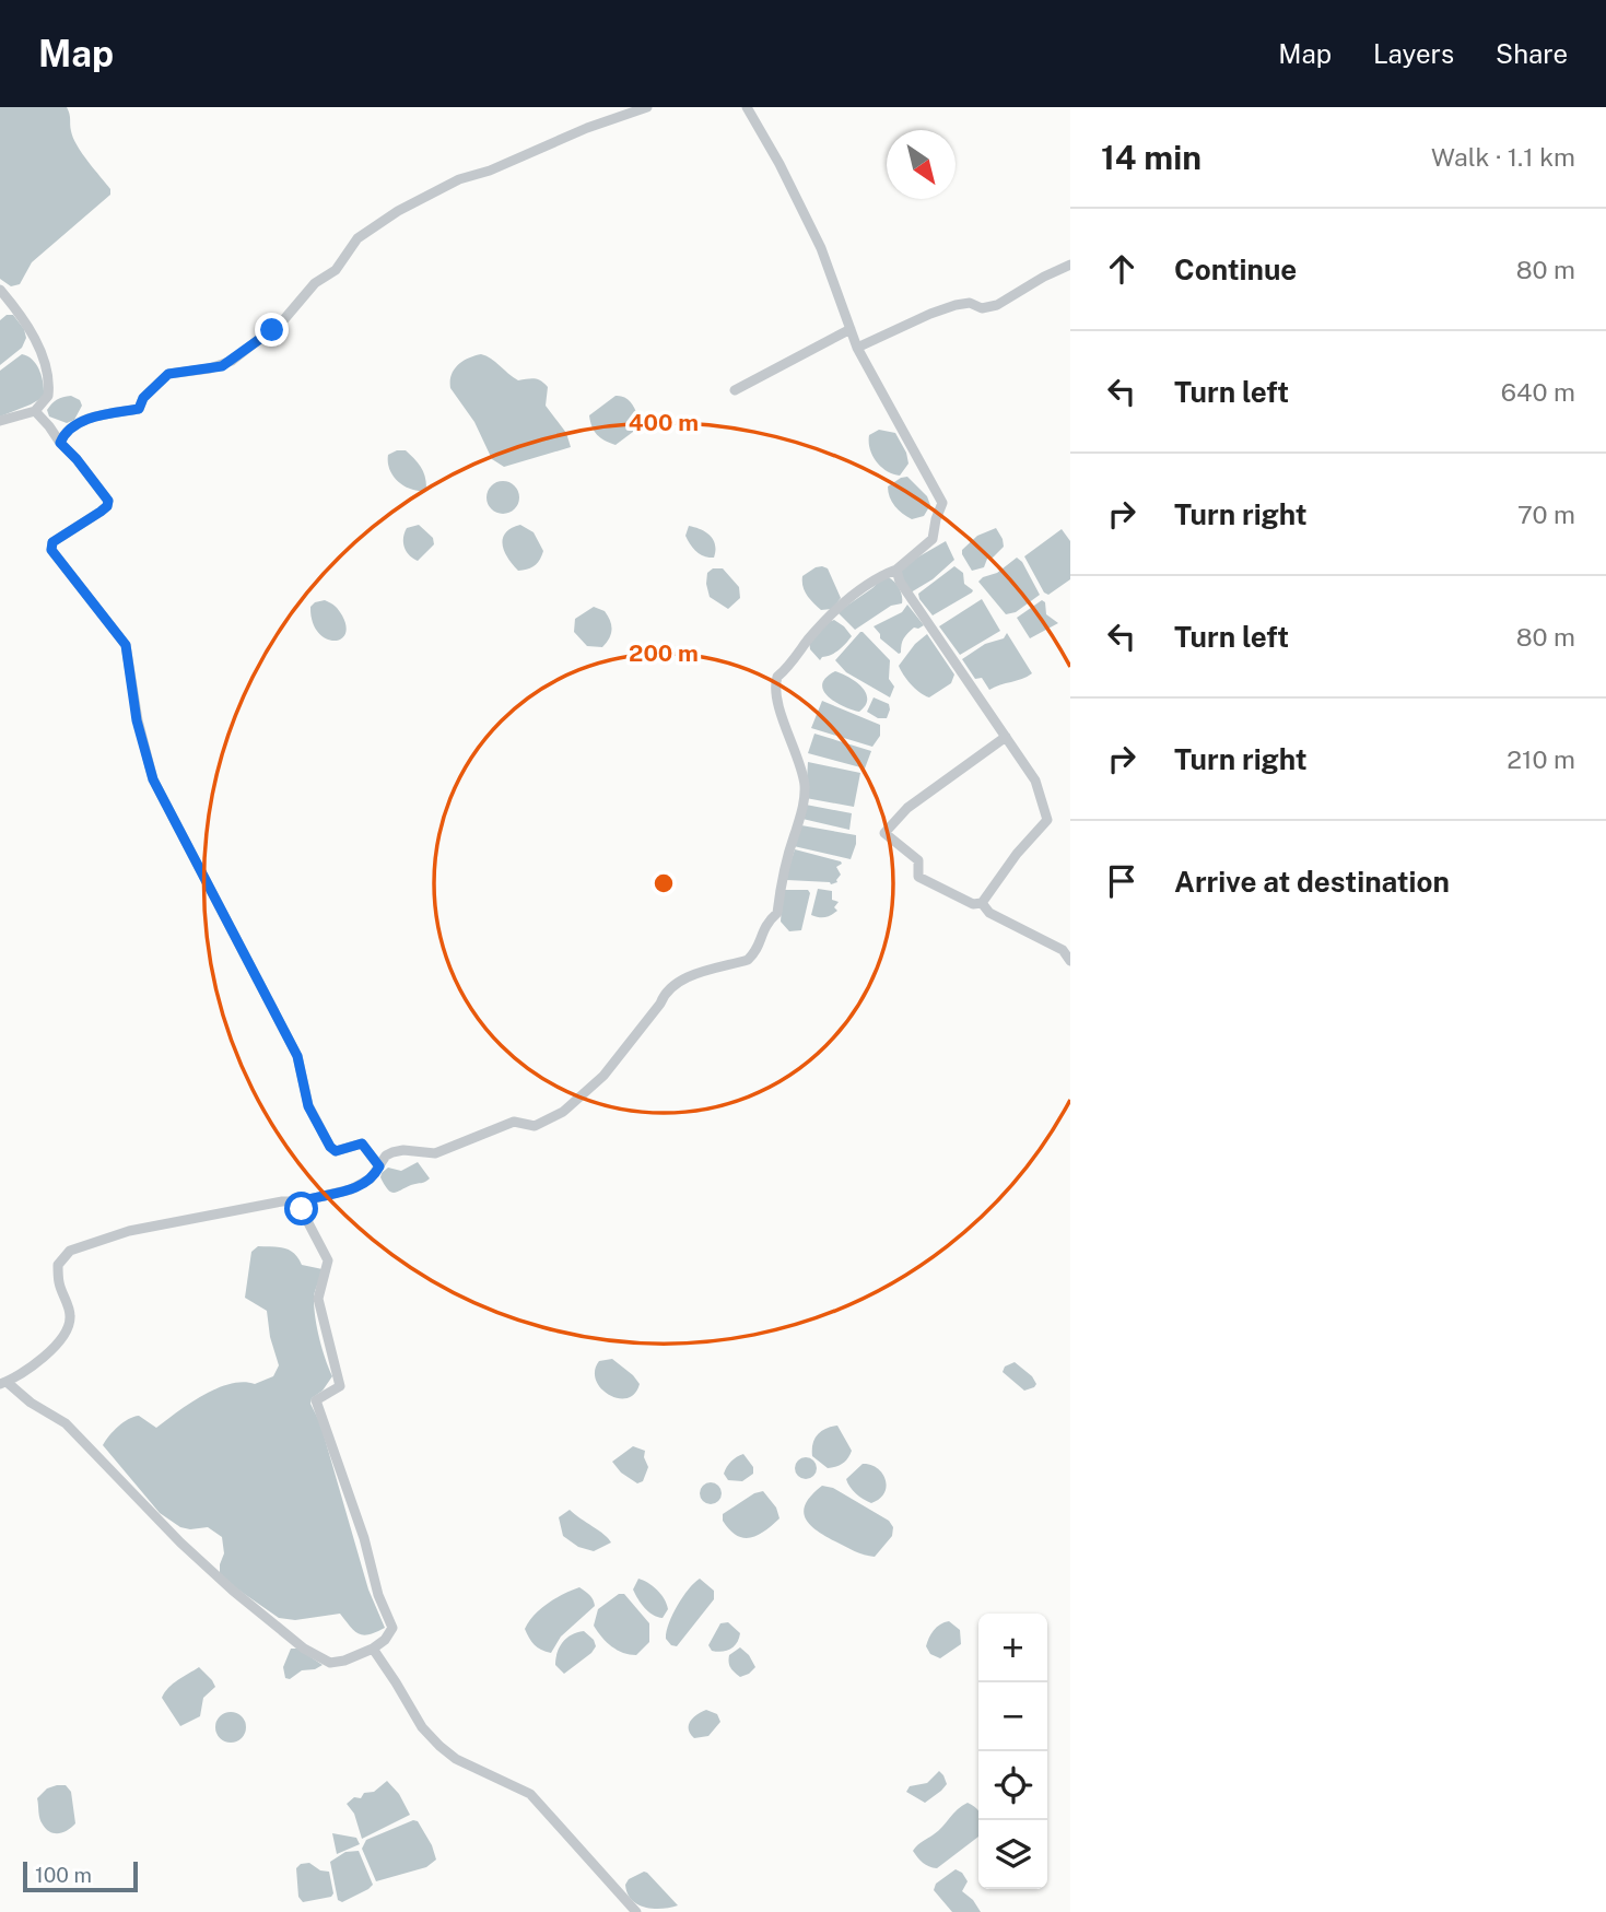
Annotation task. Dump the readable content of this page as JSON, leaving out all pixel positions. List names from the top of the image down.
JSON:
{
  "scale_bar": "100 m",
  "north": "bottom right",
  "page": {
    "header": "Map",
    "nav": ["Map", "Layers", "Share"],
    "heading": ["14 min", "Walk · 1.1 km"],
    "list": [
      ["Continue", "80 m"],
      ["Turn left", "640 m"],
      ["Turn right", "70 m"],
      ["Turn left", "80 m"],
      ["Turn right", "210 m"],
      "Arrive at destination"
    ],
    "map_buttons": ["+", "−"],
    "scale": "100 m"
  },
  "rings": ["400 m", "200 m"]
}
